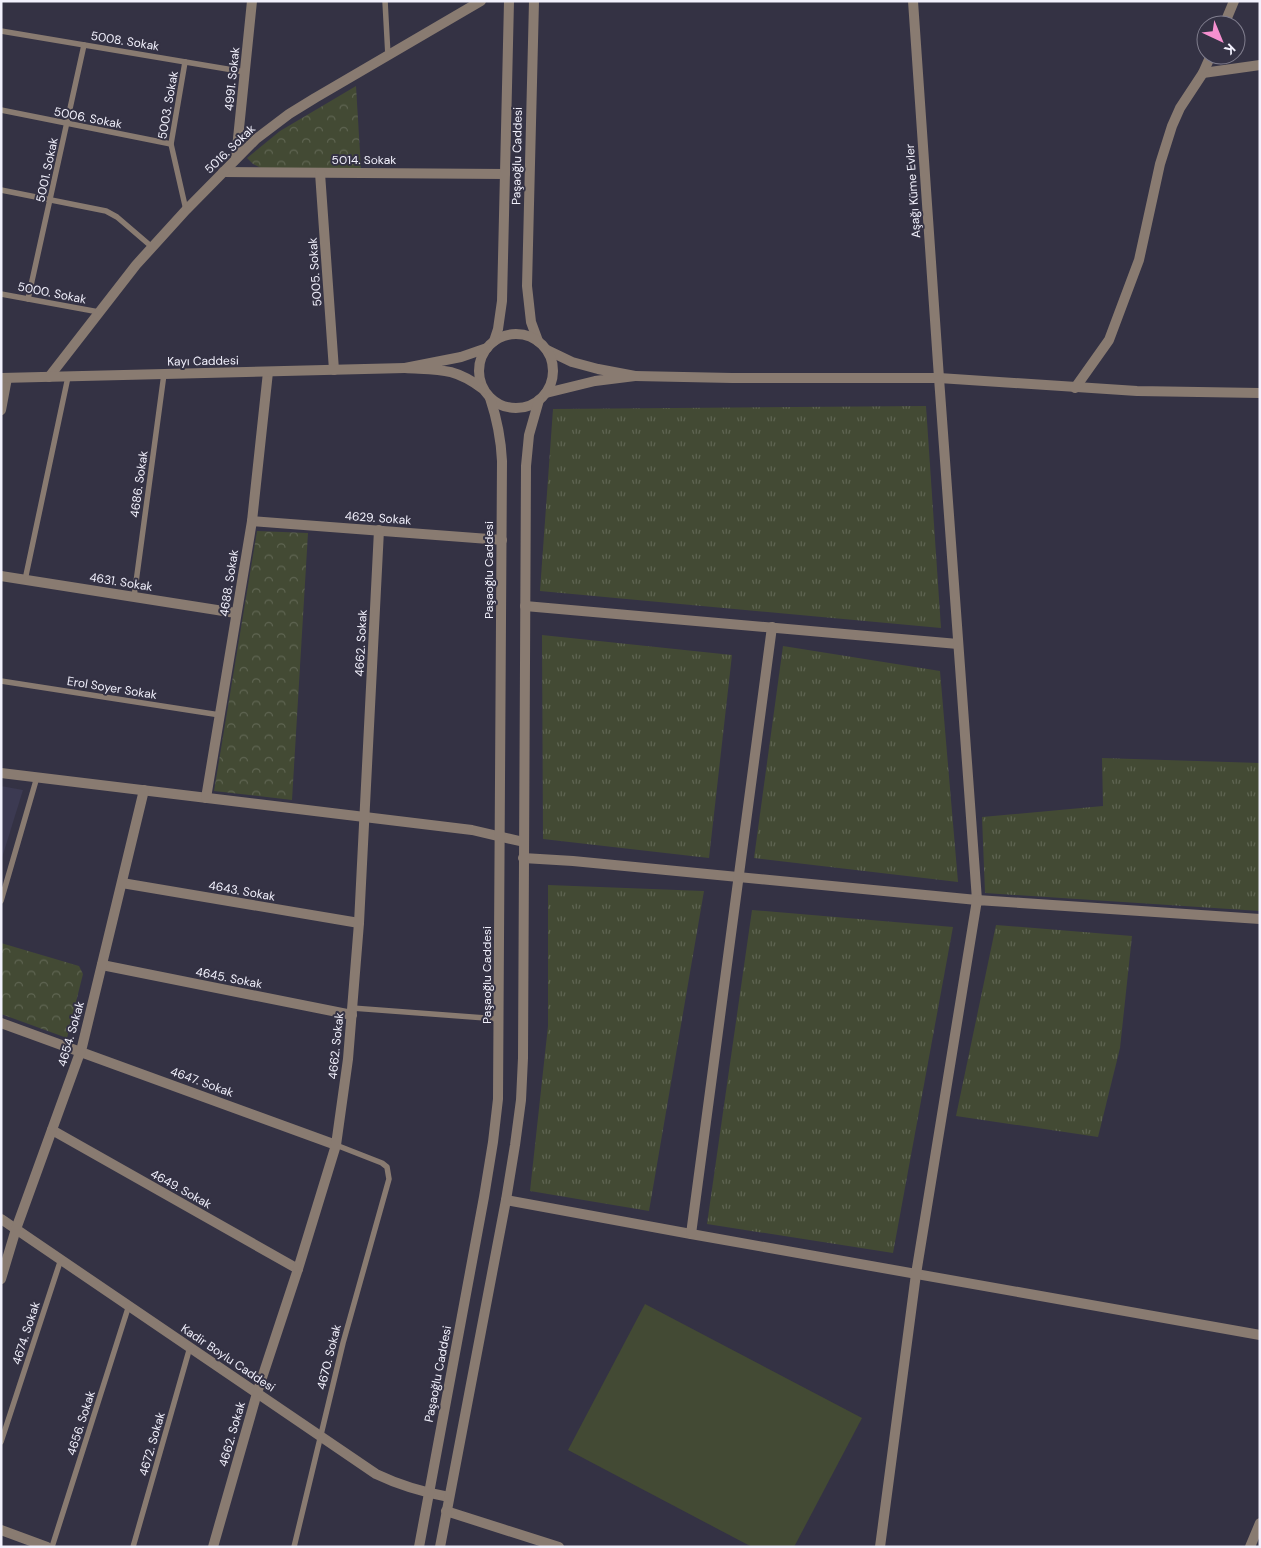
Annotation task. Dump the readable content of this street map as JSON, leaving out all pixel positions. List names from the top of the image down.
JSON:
{
  "streets": {
    "street": [
      "4991. Sokak",
      "5016. Sokak",
      "Paşaoğlu Caddesi",
      "5014. Sokak",
      "Aşağı Küme Evler",
      "5005. Sokak",
      "Kayı Caddesi",
      "4629. Sokak",
      "4631. Sokak",
      "4688. Sokak",
      "4662. Sokak",
      "4643. Sokak",
      "4645. Sokak",
      "4654. Sokak",
      "4647. Sokak",
      "4649. Sokak",
      "Kadir Boylu Caddesi"
    ],
    "lane": [
      "5008. Sokak",
      "5003. Sokak",
      "5006. Sokak",
      "5001. Sokak",
      "5000. Sokak",
      "4686. Sokak",
      "Erol Soyer Sokak",
      "4674. Sokak",
      "4670. Sokak",
      "4656. Sokak",
      "4672. Sokak"
    ]
  },
  "crossings": [
    ["5008. Sokak", "4991. Sokak"],
    ["5008. Sokak", "5003. Sokak"],
    ["5008. Sokak", "5001. Sokak"],
    ["4991. Sokak", "5016. Sokak"],
    ["5003. Sokak", "5006. Sokak"],
    ["5003. Sokak", "5016. Sokak"],
    ["5006. Sokak", "5001. Sokak"],
    ["5016. Sokak", "5014. Sokak"],
    ["5016. Sokak", "5000. Sokak"],
    ["5016. Sokak", "Kayı Caddesi"],
    ["Paşaoğlu Caddesi", "5014. Sokak"],
    ["Paşaoğlu Caddesi", "Kayı Caddesi"],
    ["Paşaoğlu Caddesi", "4629. Sokak"],
    ["Paşaoğlu Caddesi", "4645. Sokak"],
    ["Paşaoğlu Caddesi", "Kadir Boylu Caddesi"],
    ["5014. Sokak", "5005. Sokak"],
    ["5001. Sokak", "5000. Sokak"],
    ["5005. Sokak", "Kayı Caddesi"],
    ["Kayı Caddesi", "4686. Sokak"],
    ["Kayı Caddesi", "4688. Sokak"],
    ["4686. Sokak", "4631. Sokak"],
    ["4629. Sokak", "4688. Sokak"],
    ["4629. Sokak", "4662. Sokak"],
    ["4631. Sokak", "4688. Sokak"],
    ["4688. Sokak", "Erol Soyer Sokak"],
    ["4662. Sokak", "4643. Sokak"],
    ["4662. Sokak", "4645. Sokak"],
    ["4662. Sokak", "4647. Sokak"],
    ["4662. Sokak", "4649. Sokak"],
    ["4662. Sokak", "Kadir Boylu Caddesi"],
    ["4643. Sokak", "4654. Sokak"],
    ["4645. Sokak", "4654. Sokak"],
    ["4654. Sokak", "4647. Sokak"],
    ["4654. Sokak", "4649. Sokak"],
    ["4654. Sokak", "Kadir Boylu Caddesi"],
    ["4647. Sokak", "4670. Sokak"],
    ["4674. Sokak", "Kadir Boylu Caddesi"],
    ["4670. Sokak", "Kadir Boylu Caddesi"],
    ["Kadir Boylu Caddesi", "4656. Sokak"],
    ["Kadir Boylu Caddesi", "4672. Sokak"]
  ],
  "north": "bottom right"
}
